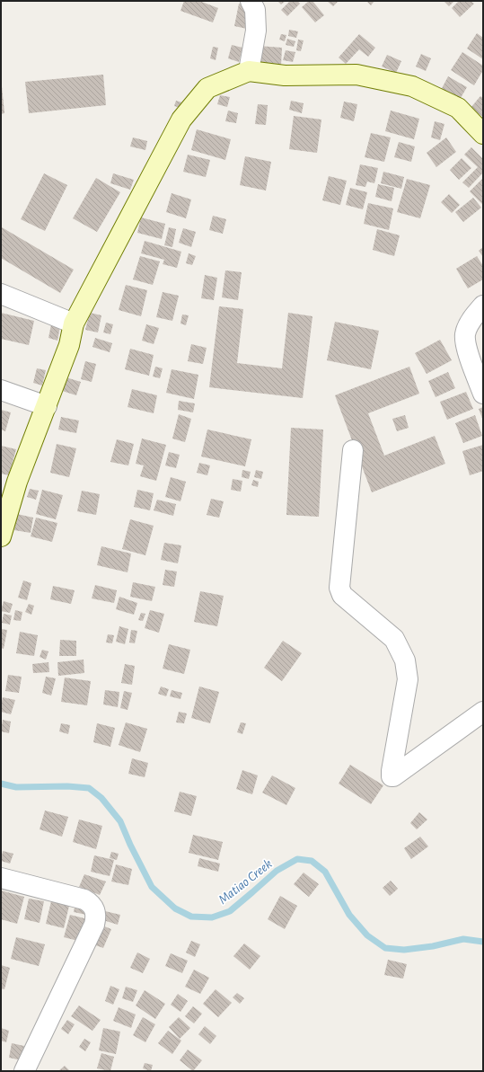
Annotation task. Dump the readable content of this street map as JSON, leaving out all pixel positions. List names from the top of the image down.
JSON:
{
  "water": ["Matiao Creek"]
}
